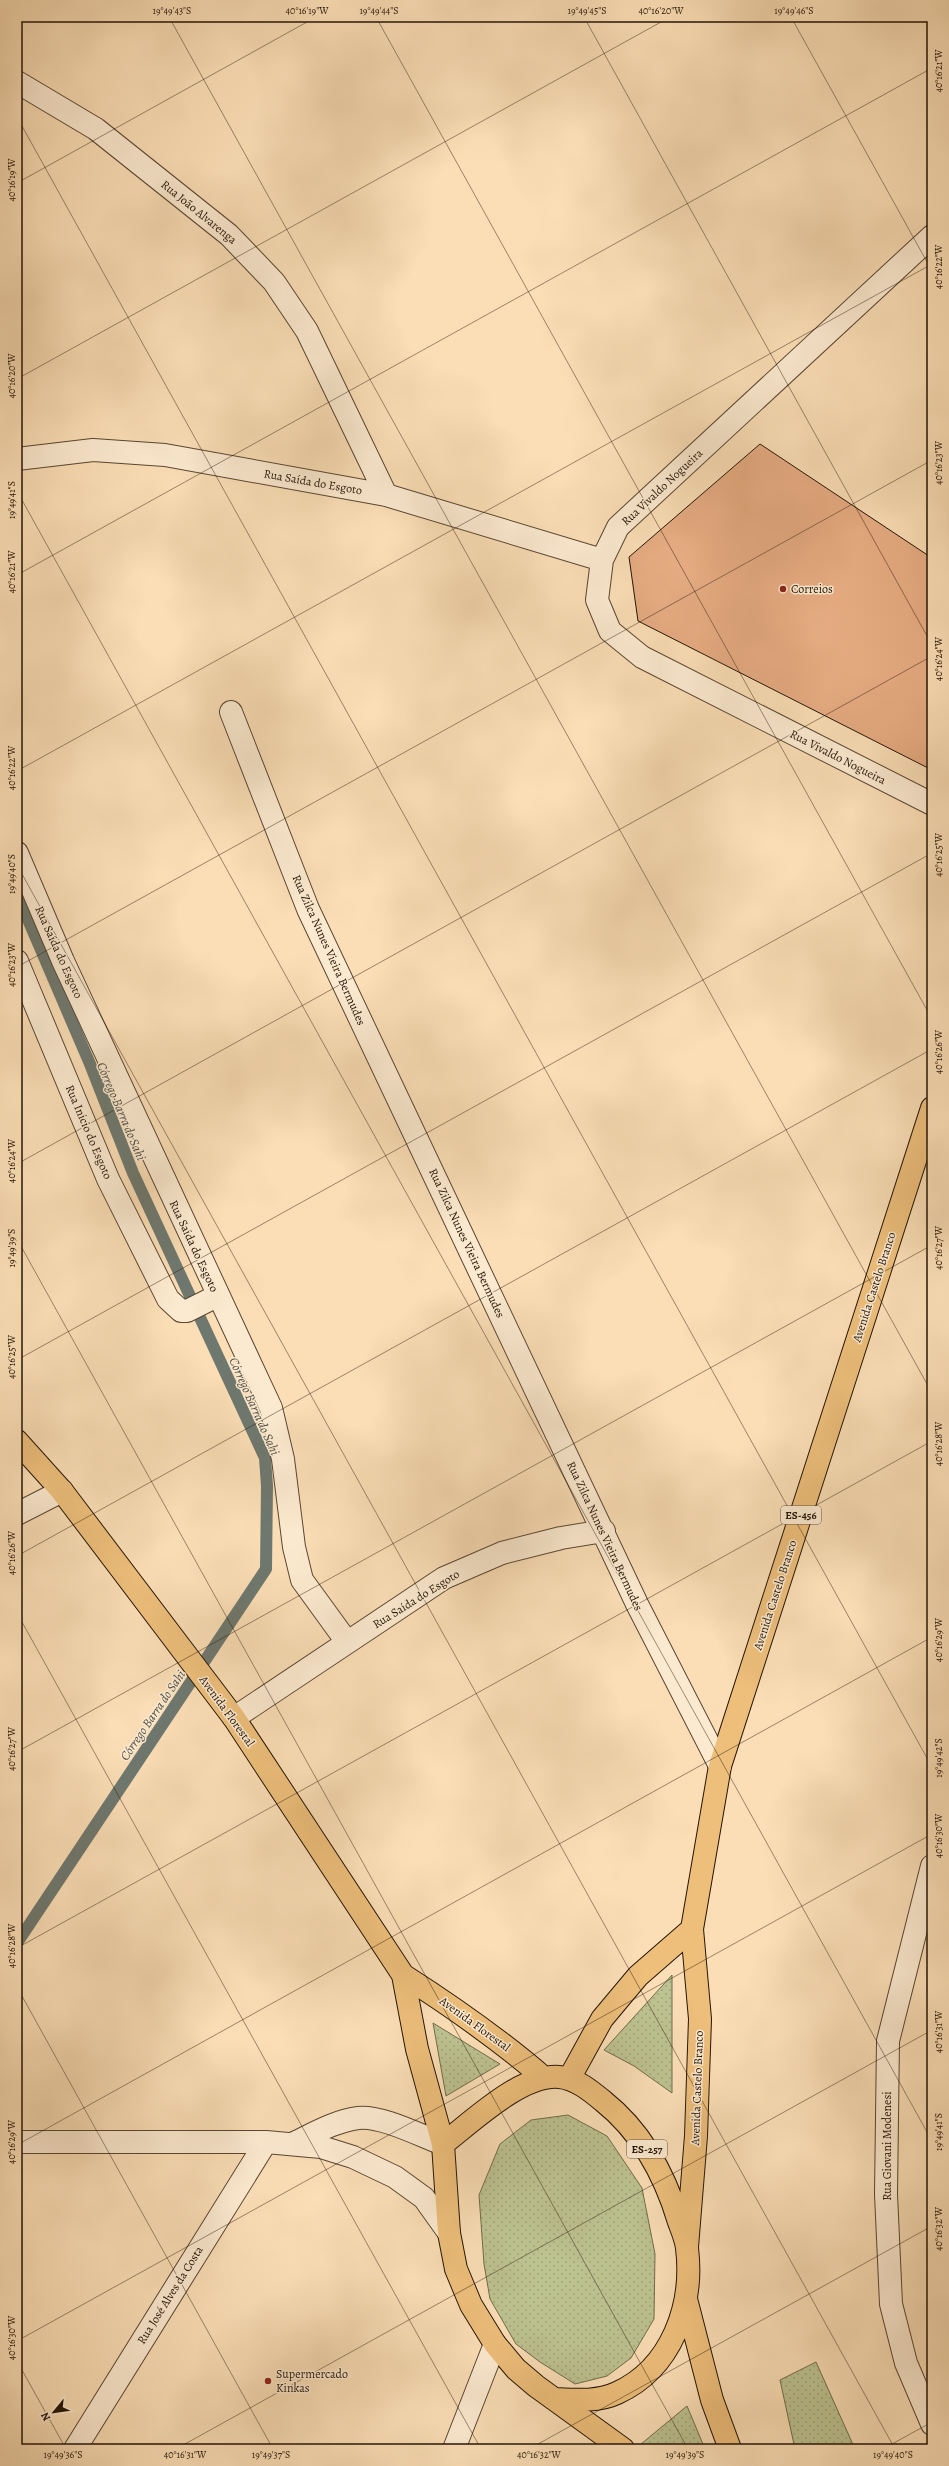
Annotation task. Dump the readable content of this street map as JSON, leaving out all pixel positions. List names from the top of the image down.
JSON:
{
  "streets": {
    "main road": [
      "Avenida Castelo Branco",
      "ES-456",
      "Avenida Florestal",
      "ES-257"
    ],
    "street": [
      "Rua João Alvarenga",
      "Rua Saída do Esgoto",
      "Rua Vivaldo Nogueira",
      "Rua Zilca Nunes Vieira Bermudes",
      "Rua Início do Esgoto",
      "Rua Giovani Modenesi",
      "Rua José Alves da Costa"
    ]
  },
  "crossings": [
    ["Rua João Alvarenga", "Rua Saída do Esgoto"],
    ["Rua Saída do Esgoto", "Rua Vivaldo Nogueira"],
    ["Rua Saída do Esgoto", "Rua Zilca Nunes Vieira Bermudes"],
    ["Rua Saída do Esgoto", "Rua Início do Esgoto"],
    ["Rua Saída do Esgoto", "Avenida Florestal"],
    ["Rua Zilca Nunes Vieira Bermudes", "Avenida Castelo Branco"],
    ["Avenida Castelo Branco", "ES-257"]
  ],
  "water": ["Córrego Barra do Sahi"],
  "places": ["Correios", "Supermercado Kinkas"],
  "north": "bottom left",
  "coordinates": [
    "19°49'43\"S",
    "40°16'19\"W",
    "19°49'44\"S",
    "19°49'45\"S",
    "40°16'20\"W",
    "19°49'46\"S",
    "40°16'21\"W",
    "40°16'22\"W",
    "40°16'23\"W",
    "19°49'41\"S",
    "40°16'24\"W",
    "40°16'25\"W",
    "19°49'40\"S",
    "40°16'26\"W",
    "19°49'39\"S",
    "40°16'27\"W",
    "40°16'28\"W",
    "40°16'29\"W",
    "19°49'42\"S",
    "40°16'30\"W",
    "40°16'31\"W",
    "40°16'32\"W",
    "19°49'36\"S",
    "19°49'37\"S"
  ]
}
